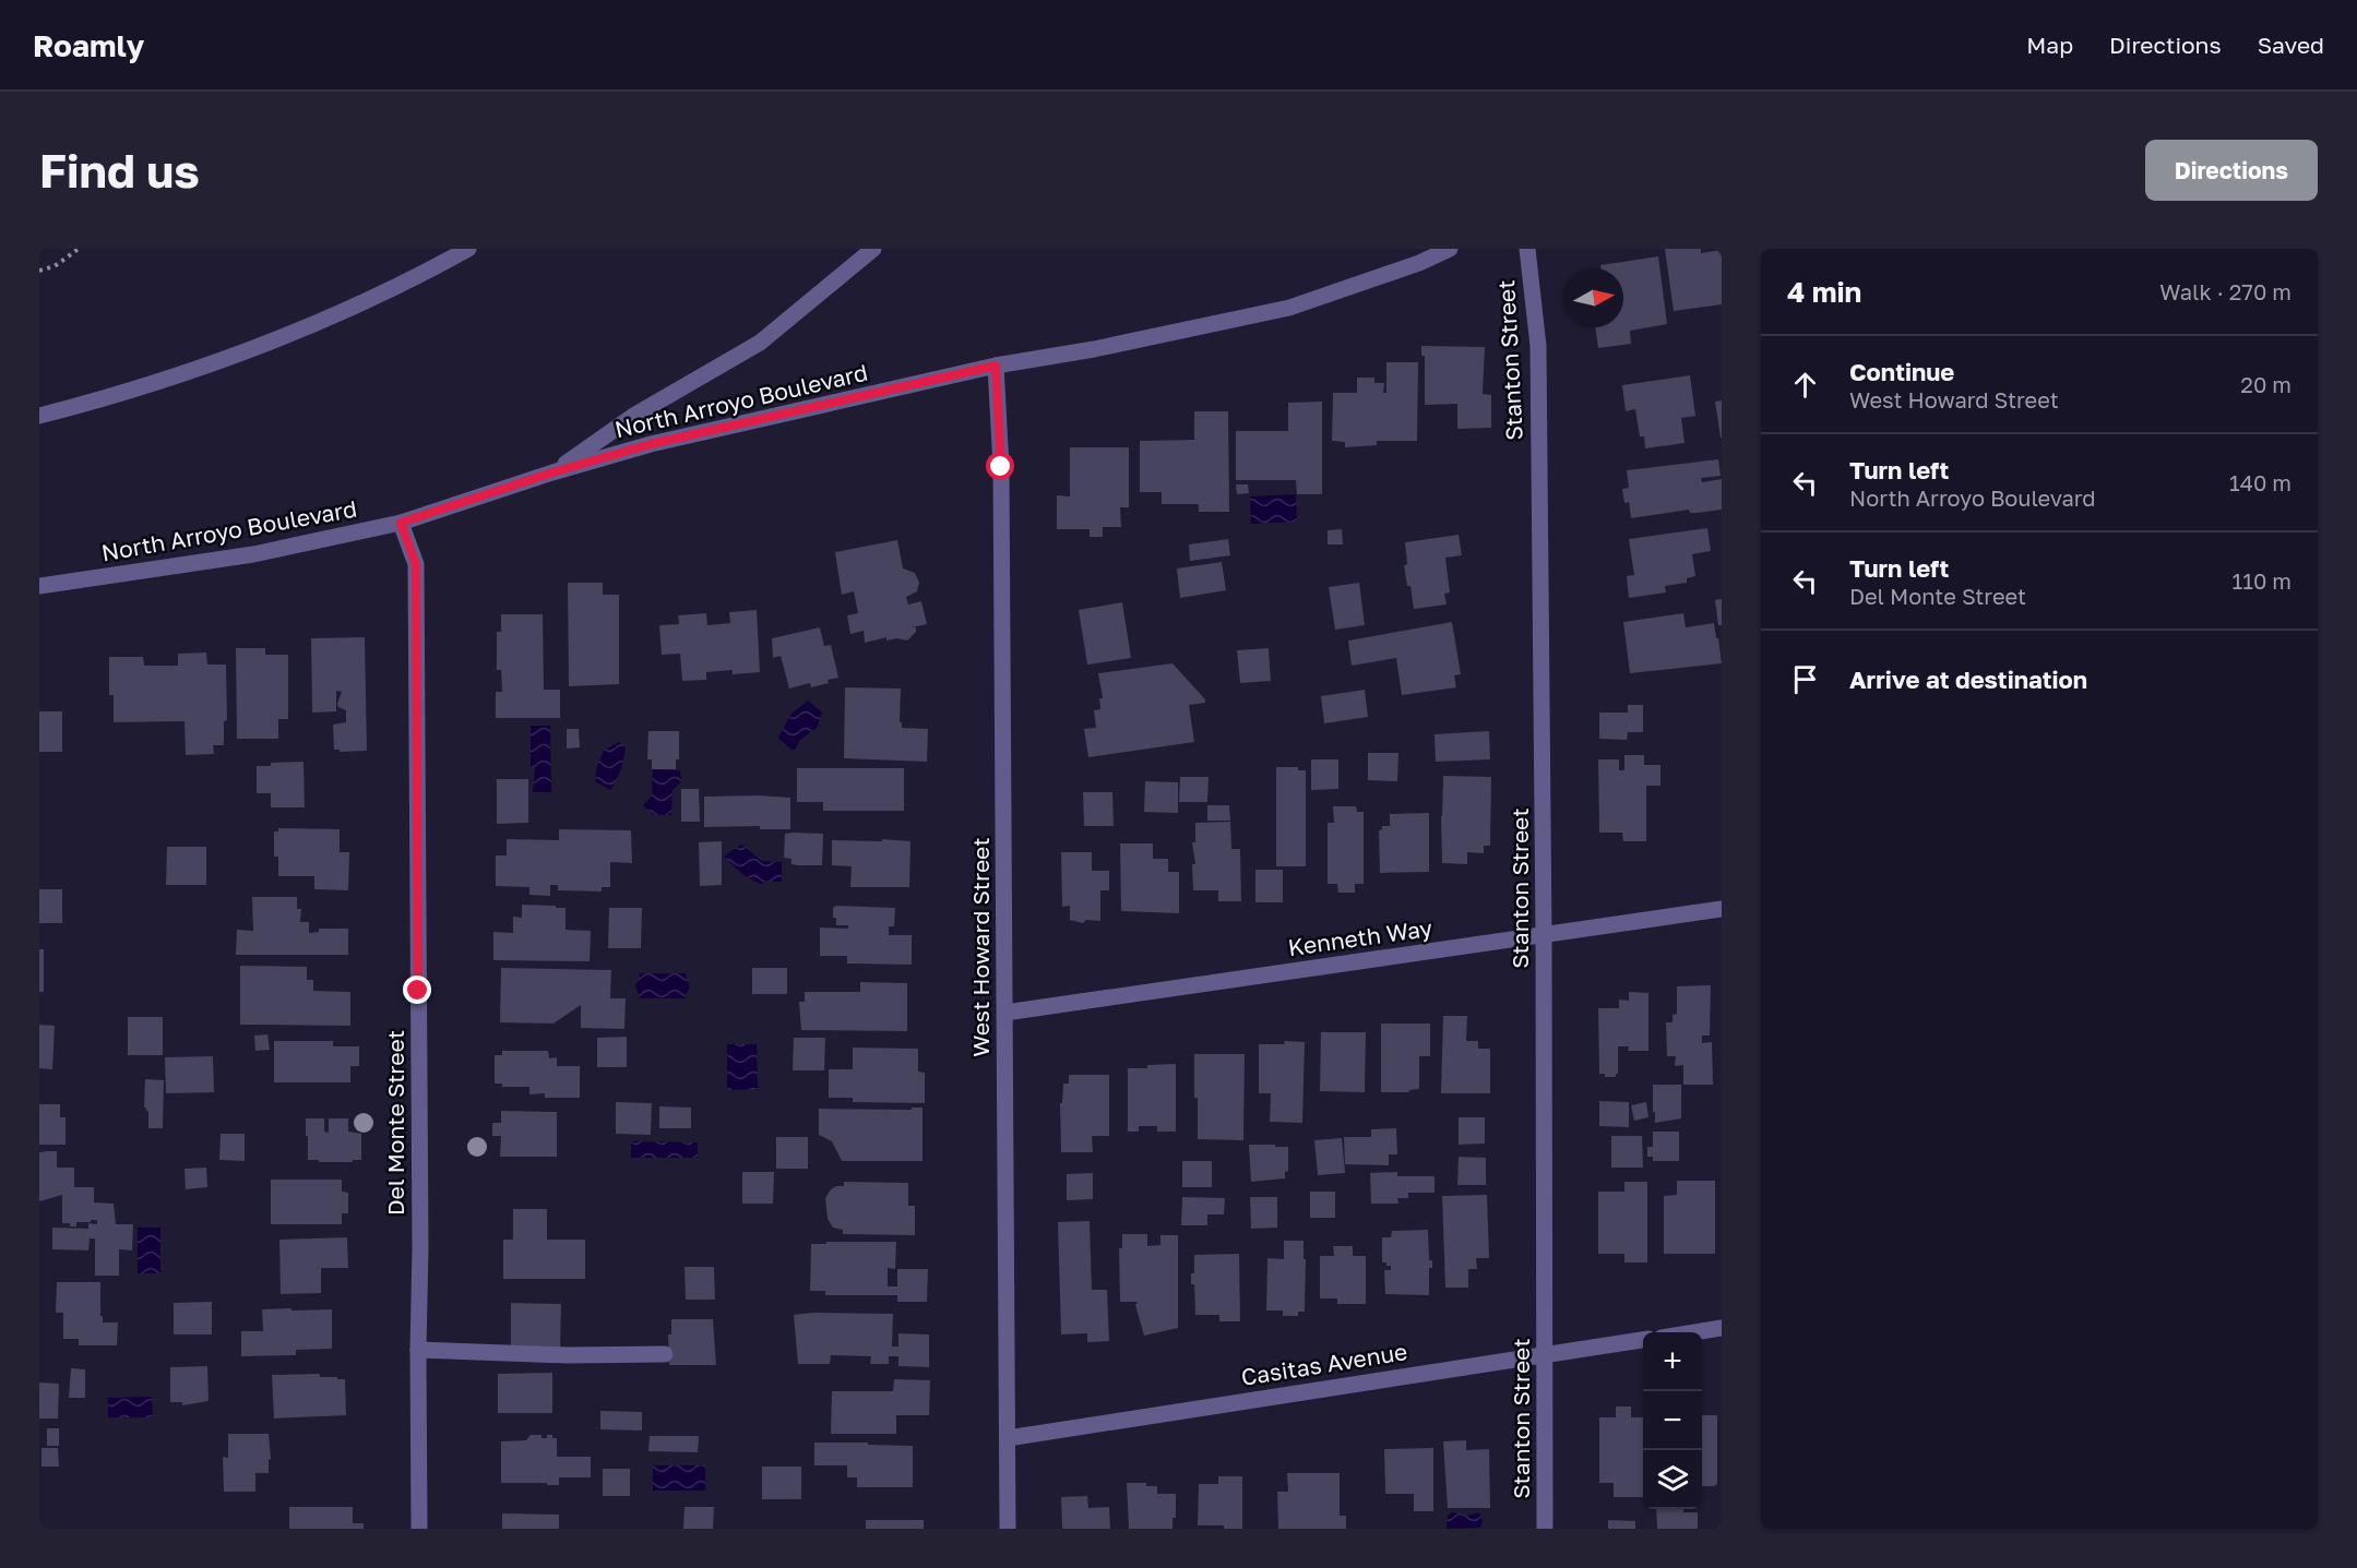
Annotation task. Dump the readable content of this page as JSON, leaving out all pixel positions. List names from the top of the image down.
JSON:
{
  "streets": {
    "street": [
      "Stanton Street",
      "North Arroyo Boulevard",
      "Kenneth Way",
      "West Howard Street",
      "Del Monte Street",
      "Casitas Avenue"
    ]
  },
  "crossings": [
    ["Stanton Street", "Kenneth Way"],
    ["Stanton Street", "Casitas Avenue"],
    ["North Arroyo Boulevard", "West Howard Street"],
    ["North Arroyo Boulevard", "Del Monte Street"],
    ["Kenneth Way", "West Howard Street"],
    ["West Howard Street", "Casitas Avenue"]
  ],
  "north": "right",
  "page": {
    "header": "Roamly",
    "nav": ["Map", "Directions", "Saved"],
    "buttons": "Directions",
    "title": "Find us",
    "heading": ["4 min", "Walk · 270 m"],
    "list": [
      ["Continue", "West Howard Street", "20 m"],
      ["Turn left", "North Arroyo Boulevard", "140 m"],
      ["Turn left", "Del Monte Street", "110 m"],
      "Arrive at destination"
    ],
    "map_buttons": ["+", "−"]
  }
}
